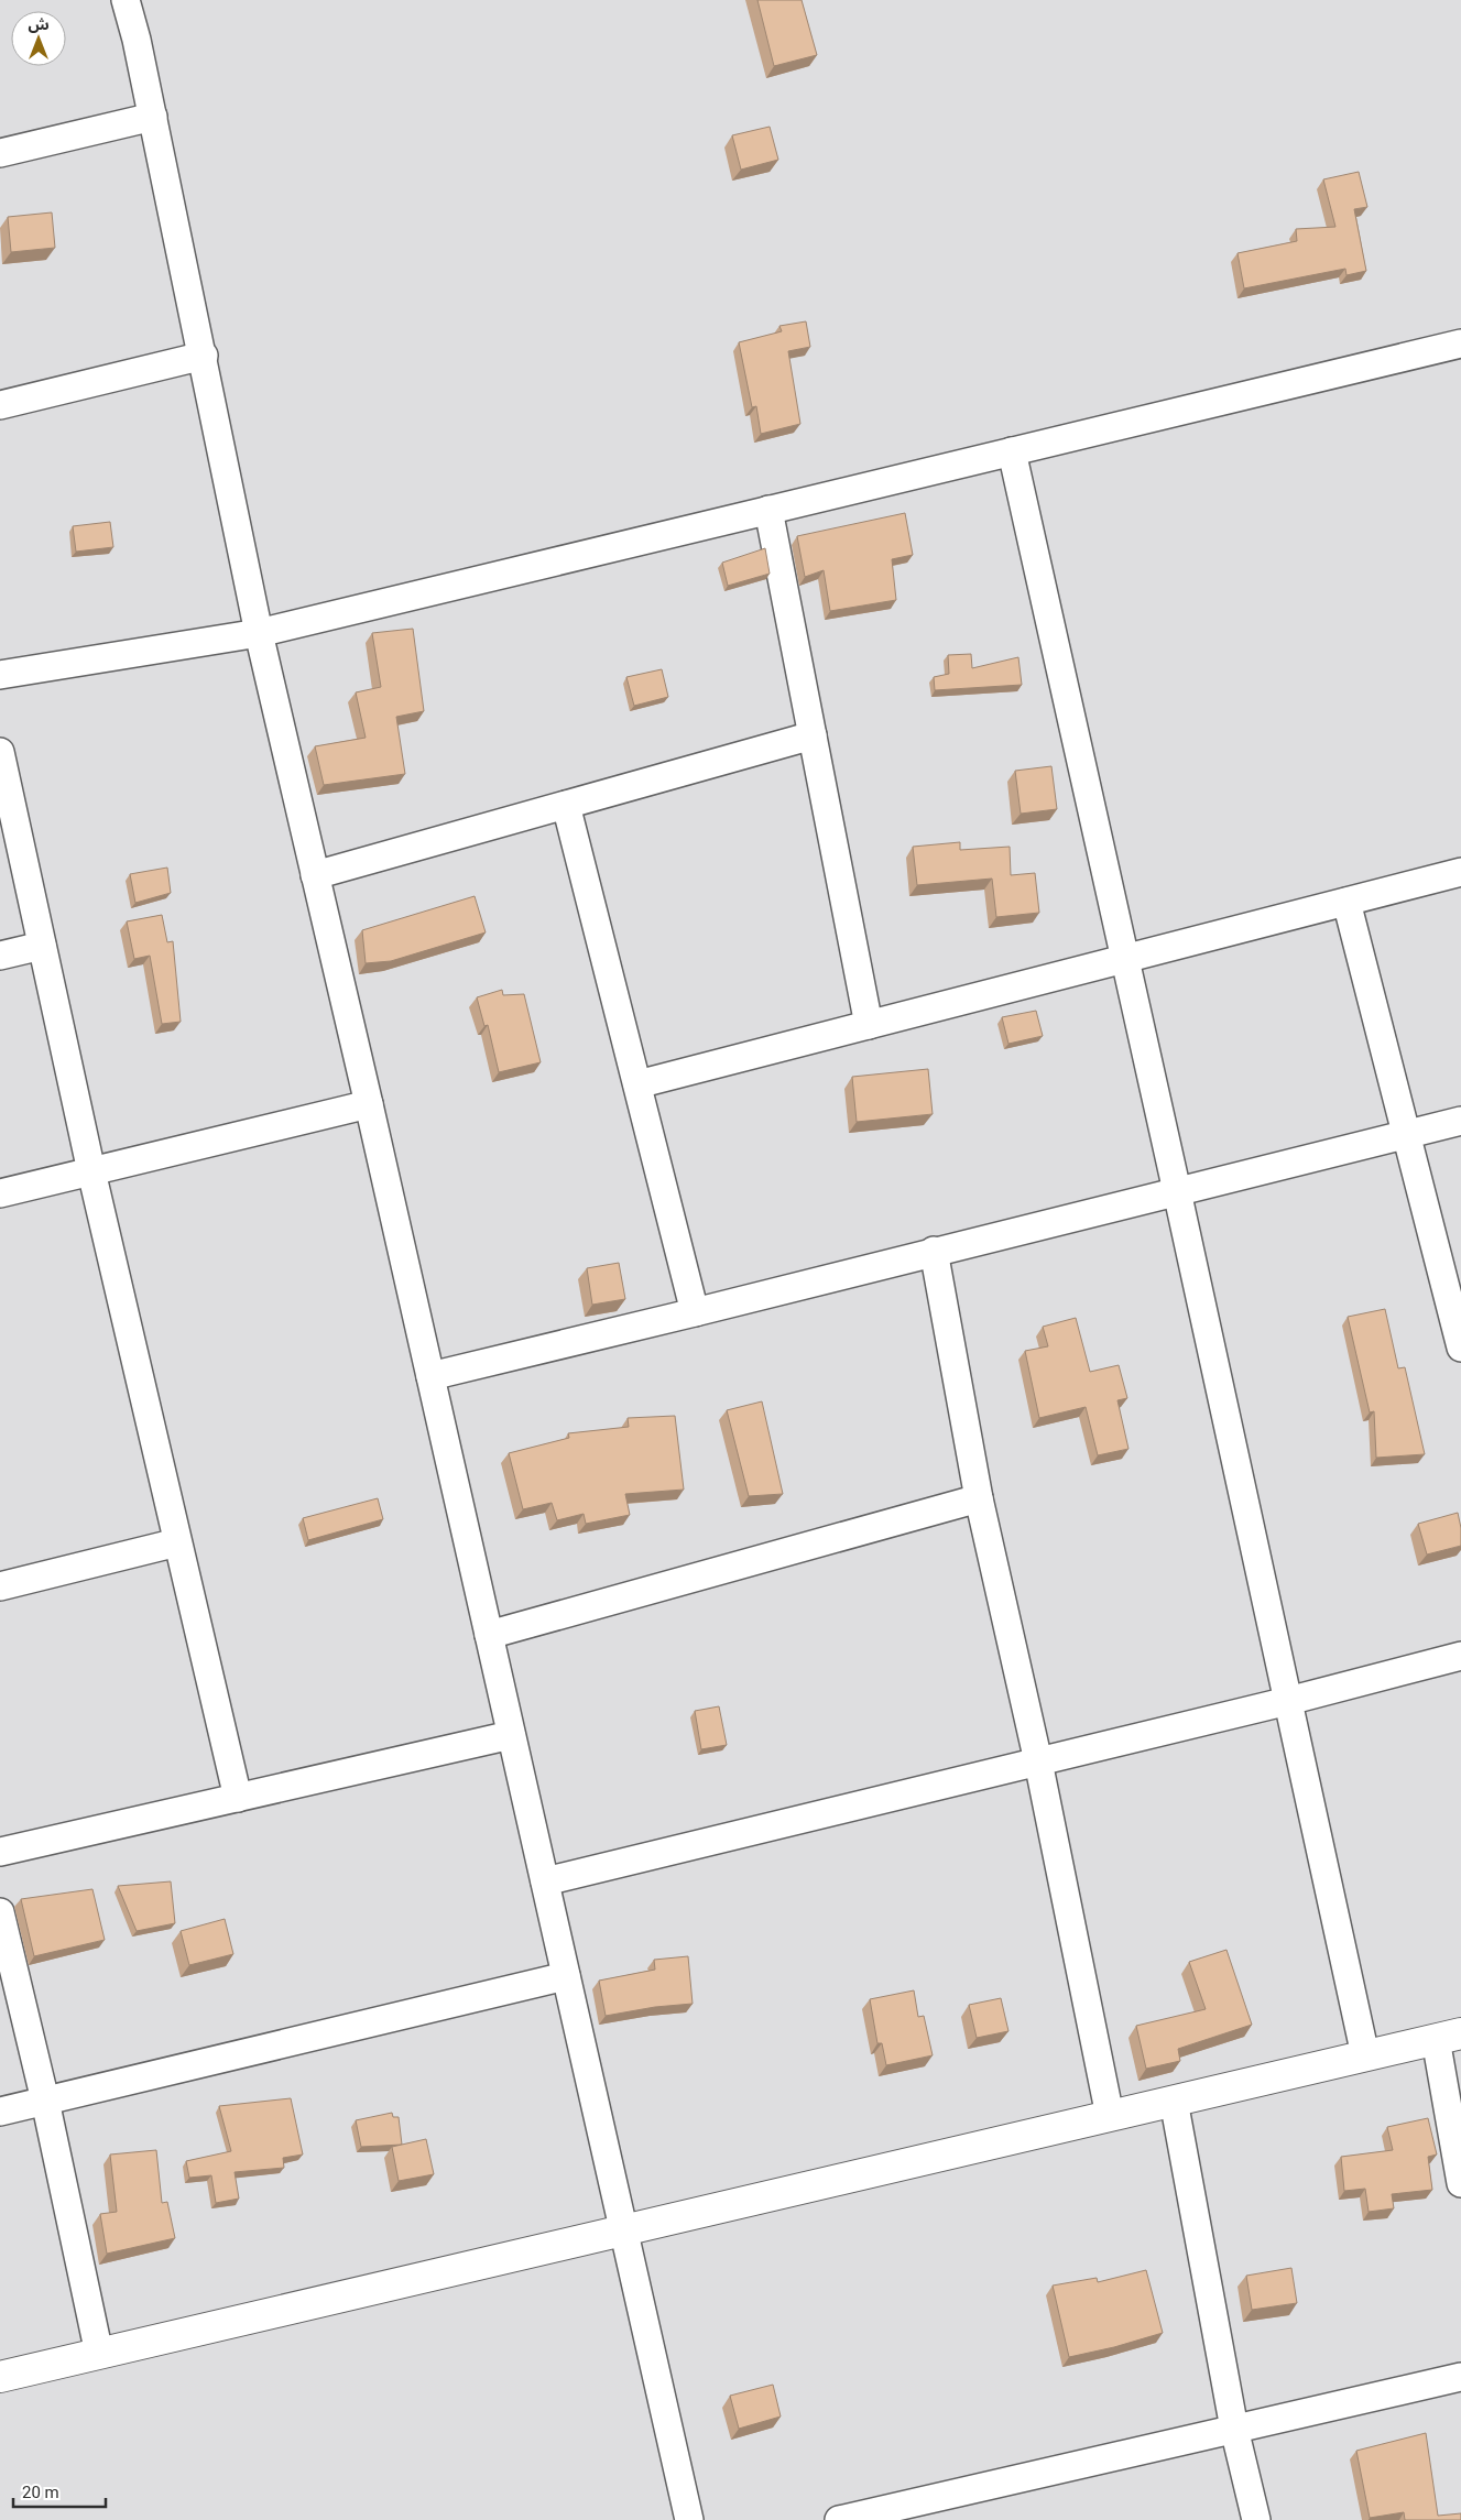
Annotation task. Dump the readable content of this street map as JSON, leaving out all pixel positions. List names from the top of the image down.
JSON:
{
  "scale_bar": "20 m",
  "north": "top"
}
